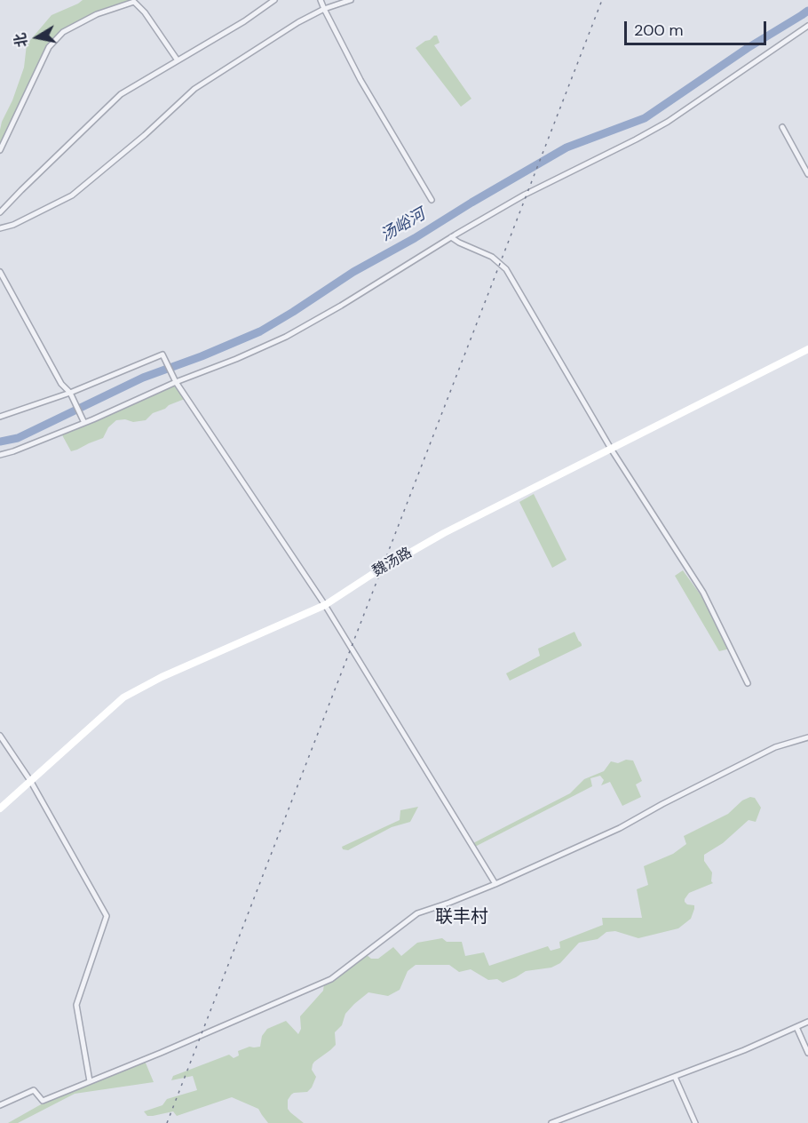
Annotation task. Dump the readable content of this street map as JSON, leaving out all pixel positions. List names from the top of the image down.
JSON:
{
  "streets": {
    "street": ["魏汤路"]
  },
  "districts": ["联丰村"],
  "water": ["汤峪河"],
  "scale_bar": "200 m",
  "north": "left"
}
